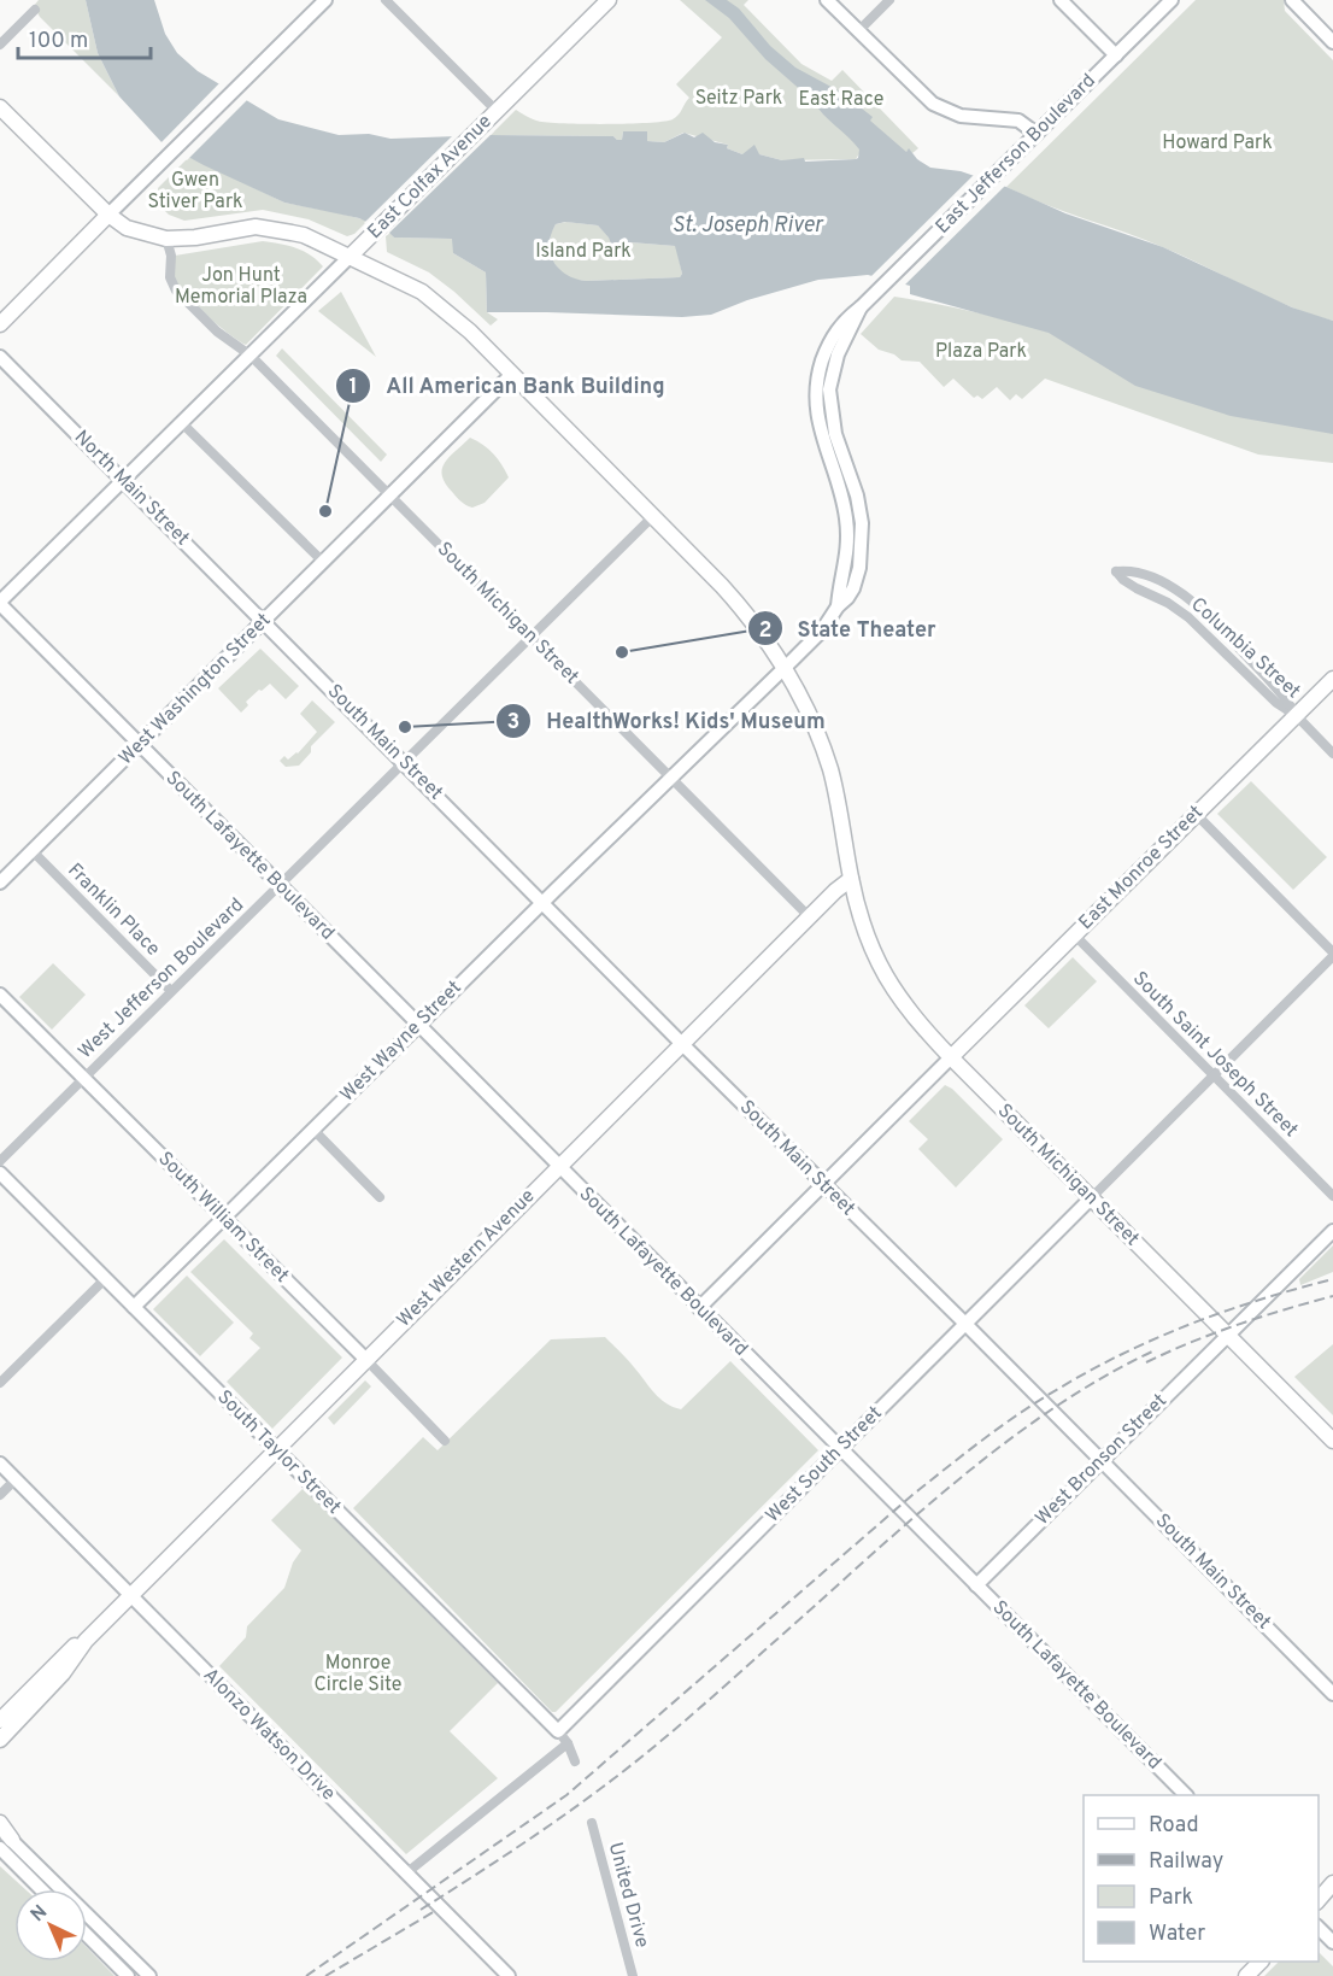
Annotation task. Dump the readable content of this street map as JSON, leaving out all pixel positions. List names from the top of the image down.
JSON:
{
  "streets": {
    "main road": [
      "East Colfax Avenue",
      "South Michigan Street",
      "East Monroe Street",
      "West Western Avenue"
    ],
    "street": [
      "East Jefferson Boulevard",
      "North Main Street",
      "Columbia Street",
      "West Washington Street",
      "South Main Street",
      "South Lafayette Boulevard",
      "Franklin Place",
      "West Jefferson Boulevard",
      "West Wayne Street",
      "South Saint Joseph Street",
      "South William Street",
      "South Taylor Street",
      "West Bronson Street",
      "West South Street",
      "Alonzo Watson Drive",
      "United Drive"
    ]
  },
  "crossings": [
    ["East Jefferson Boulevard", "South Michigan Street"],
    ["East Jefferson Boulevard", "West Wayne Street"],
    ["East Colfax Avenue", "North Main Street"],
    ["East Colfax Avenue", "South Michigan Street"],
    ["East Colfax Avenue", "South Lafayette Boulevard"],
    ["North Main Street", "West Washington Street"],
    ["North Main Street", "South Main Street"],
    ["South Michigan Street", "West Washington Street"],
    ["South Michigan Street", "East Monroe Street"],
    ["South Michigan Street", "West Jefferson Boulevard"],
    ["South Michigan Street", "West Wayne Street"],
    ["South Michigan Street", "West Western Avenue"],
    ["South Michigan Street", "West Bronson Street"],
    ["South Michigan Street", "West South Street"],
    ["Columbia Street", "East Monroe Street"],
    ["West Washington Street", "South Main Street"],
    ["West Washington Street", "South Lafayette Boulevard"],
    ["West Washington Street", "Franklin Place"],
    ["South Main Street", "West Jefferson Boulevard"],
    ["South Main Street", "West Wayne Street"],
    ["South Main Street", "West Western Avenue"],
    ["South Main Street", "West Bronson Street"],
    ["South Main Street", "West South Street"],
    ["South Lafayette Boulevard", "West Jefferson Boulevard"],
    ["South Lafayette Boulevard", "West Wayne Street"],
    ["South Lafayette Boulevard", "West Western Avenue"],
    ["South Lafayette Boulevard", "West Bronson Street"],
    ["South Lafayette Boulevard", "West South Street"],
    ["East Monroe Street", "South Saint Joseph Street"],
    ["Franklin Place", "West Jefferson Boulevard"],
    ["West Jefferson Boulevard", "South William Street"],
    ["West Wayne Street", "South William Street"],
    ["West Wayne Street", "South Taylor Street"],
    ["South William Street", "West Western Avenue"],
    ["West Western Avenue", "South Taylor Street"],
    ["West Western Avenue", "Alonzo Watson Drive"],
    ["South Taylor Street", "West South Street"]
  ],
  "water": ["St. Joseph River"],
  "parks": [
    "Seitz Park",
    "East Race",
    "Howard Park",
    "Gwen Stiver Park",
    "Island Park",
    "Jon Hunt Memorial Plaza",
    "Plaza Park",
    "Monroe Circle Site"
  ],
  "places": ["All American Bank Building", "State Theater", "HealthWorks! Kids' Museum"],
  "legend": [
    "Road",
    "Railway",
    "Park",
    "Water"
  ],
  "scale_bar": "100 m",
  "north": "top left"
}
